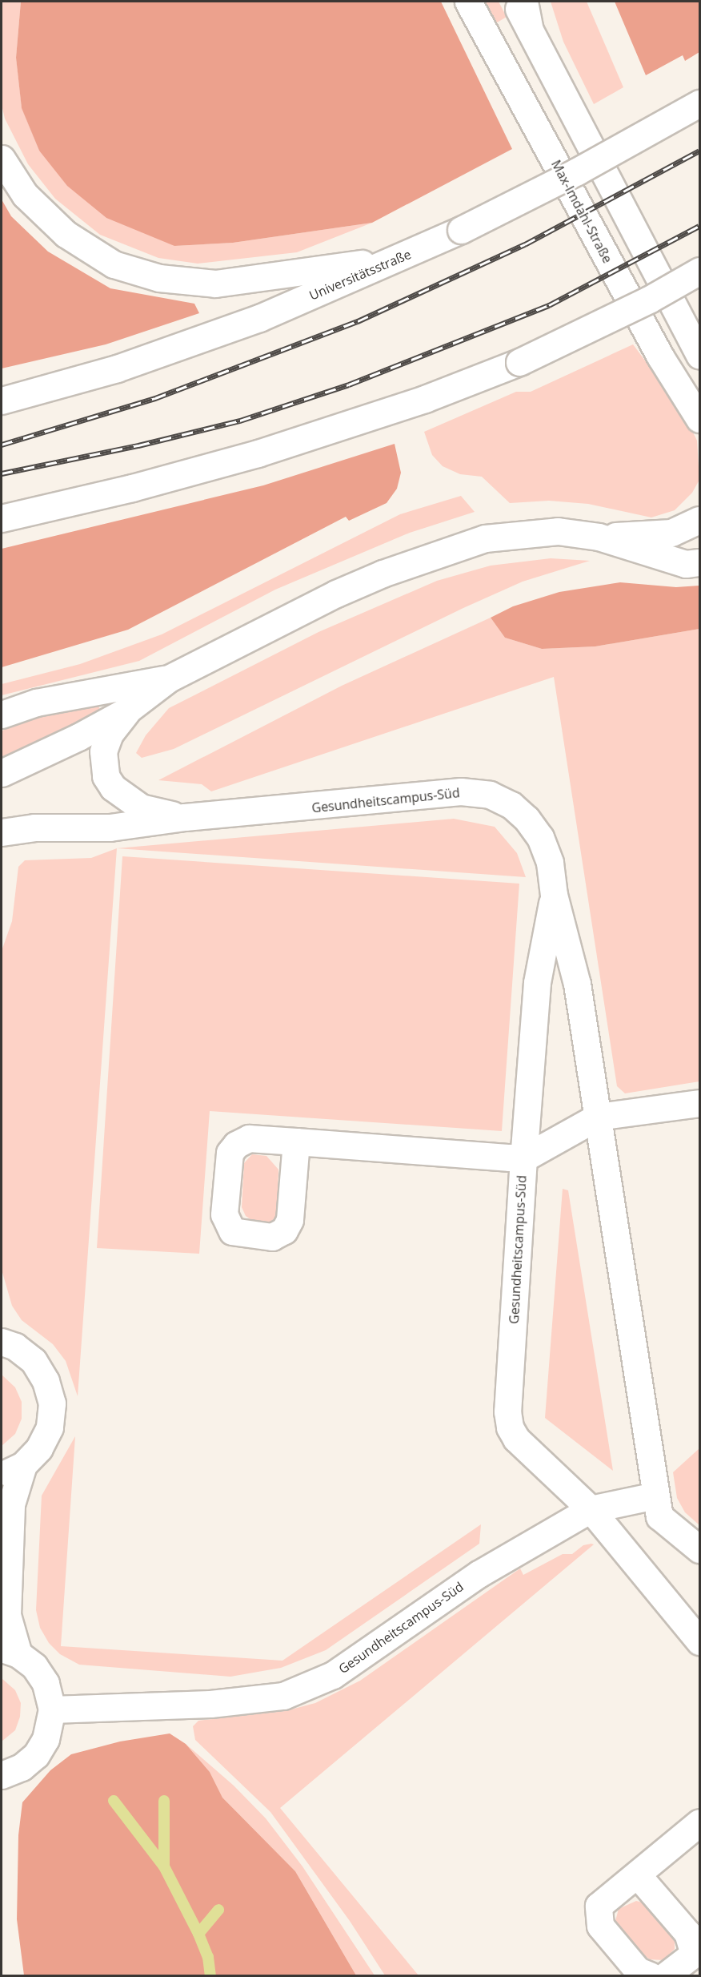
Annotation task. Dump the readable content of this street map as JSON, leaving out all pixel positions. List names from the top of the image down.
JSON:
{
  "streets": {
    "main road": ["Max-Imdahl-Straße", "Universitätsstraße", "Gesundheitscampus-Süd"]
  }
}
